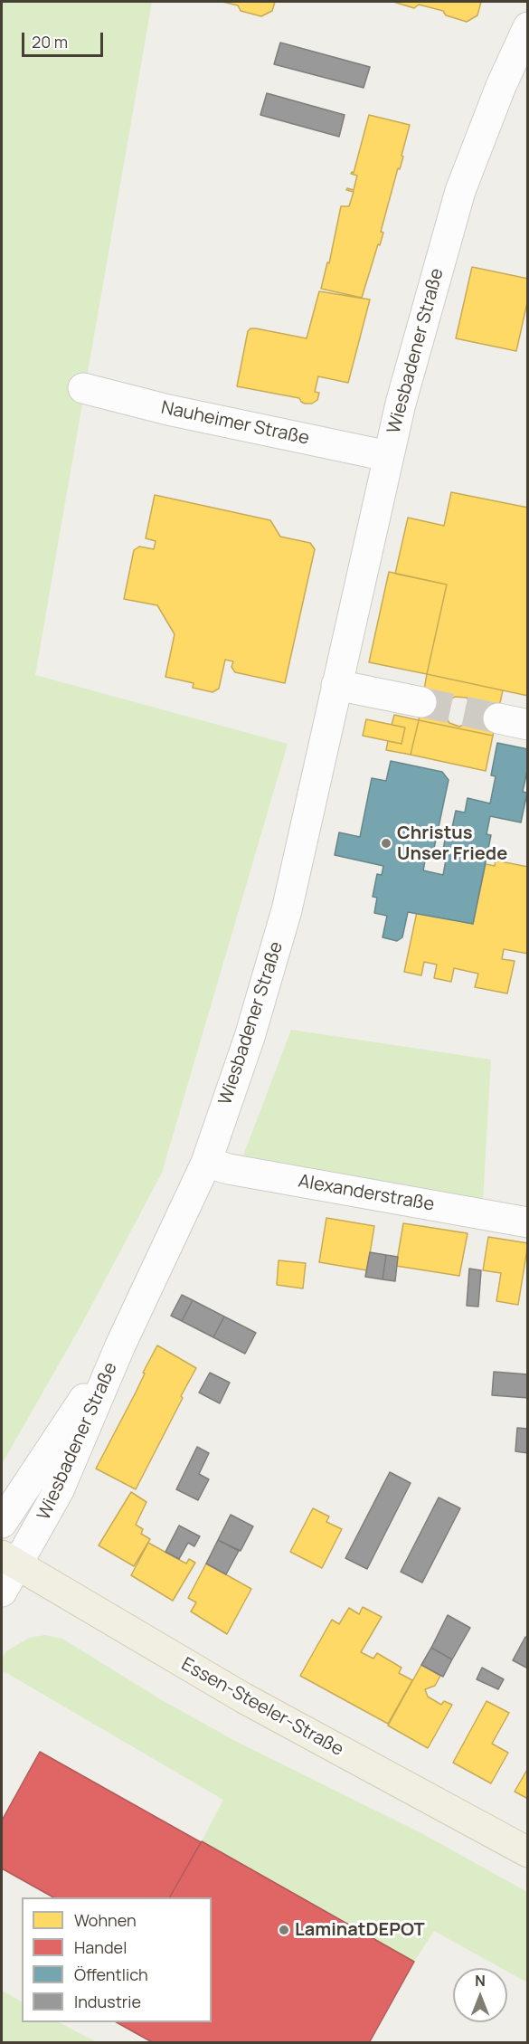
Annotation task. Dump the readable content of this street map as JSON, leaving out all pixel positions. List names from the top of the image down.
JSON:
{
  "streets": {
    "main road": ["Essen-Steeler-Straße"],
    "street": ["Wiesbadener Straße", "Nauheimer Straße", "Alexanderstraße"]
  },
  "crossings": [
    ["Wiesbadener Straße", "Nauheimer Straße"],
    ["Wiesbadener Straße", "Alexanderstraße"],
    ["Wiesbadener Straße", "Essen-Steeler-Straße"]
  ],
  "places": ["Christus Unser Friede", "LaminatDEPOT"],
  "legend": [
    "Wohnen",
    "Handel",
    "Öffentlich",
    "Industrie"
  ],
  "scale_bar": "20 m",
  "north": "top"
}
